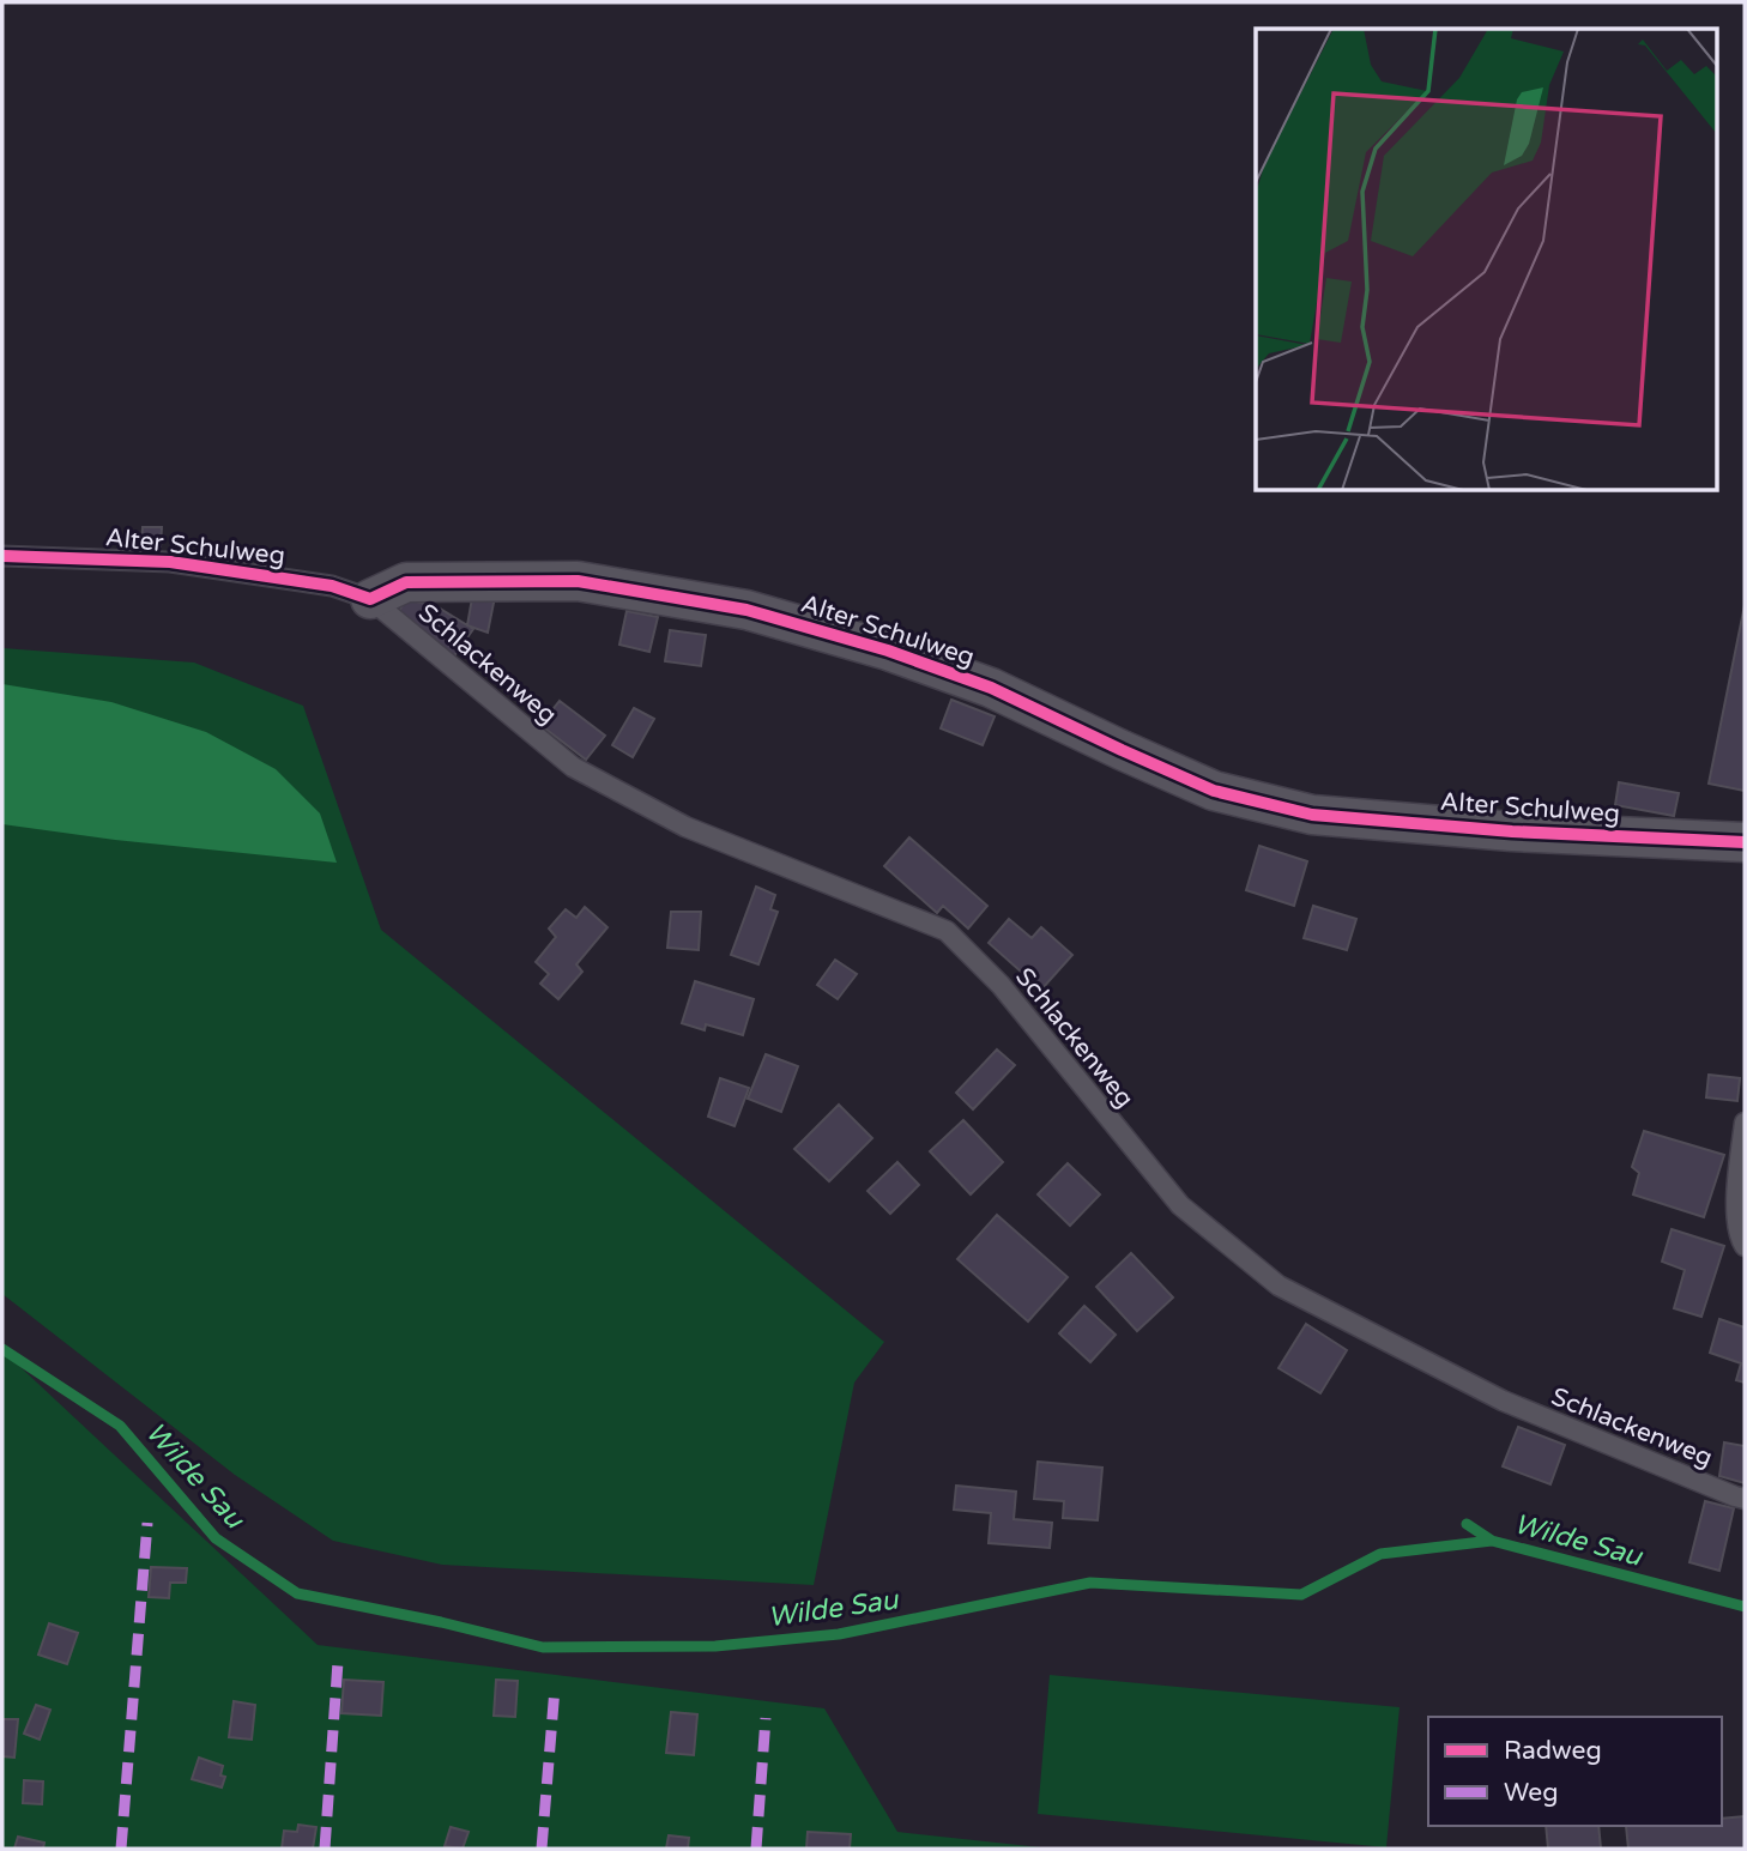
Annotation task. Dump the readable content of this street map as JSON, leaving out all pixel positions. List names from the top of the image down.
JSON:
{
  "streets": {
    "street": ["Alter Schulweg"],
    "lane": ["Schlackenweg"]
  },
  "crossings": [
    ["Alter Schulweg", "Schlackenweg"]
  ],
  "water": ["Wilde Sau"],
  "legend": ["Radweg", "Weg"]
}
